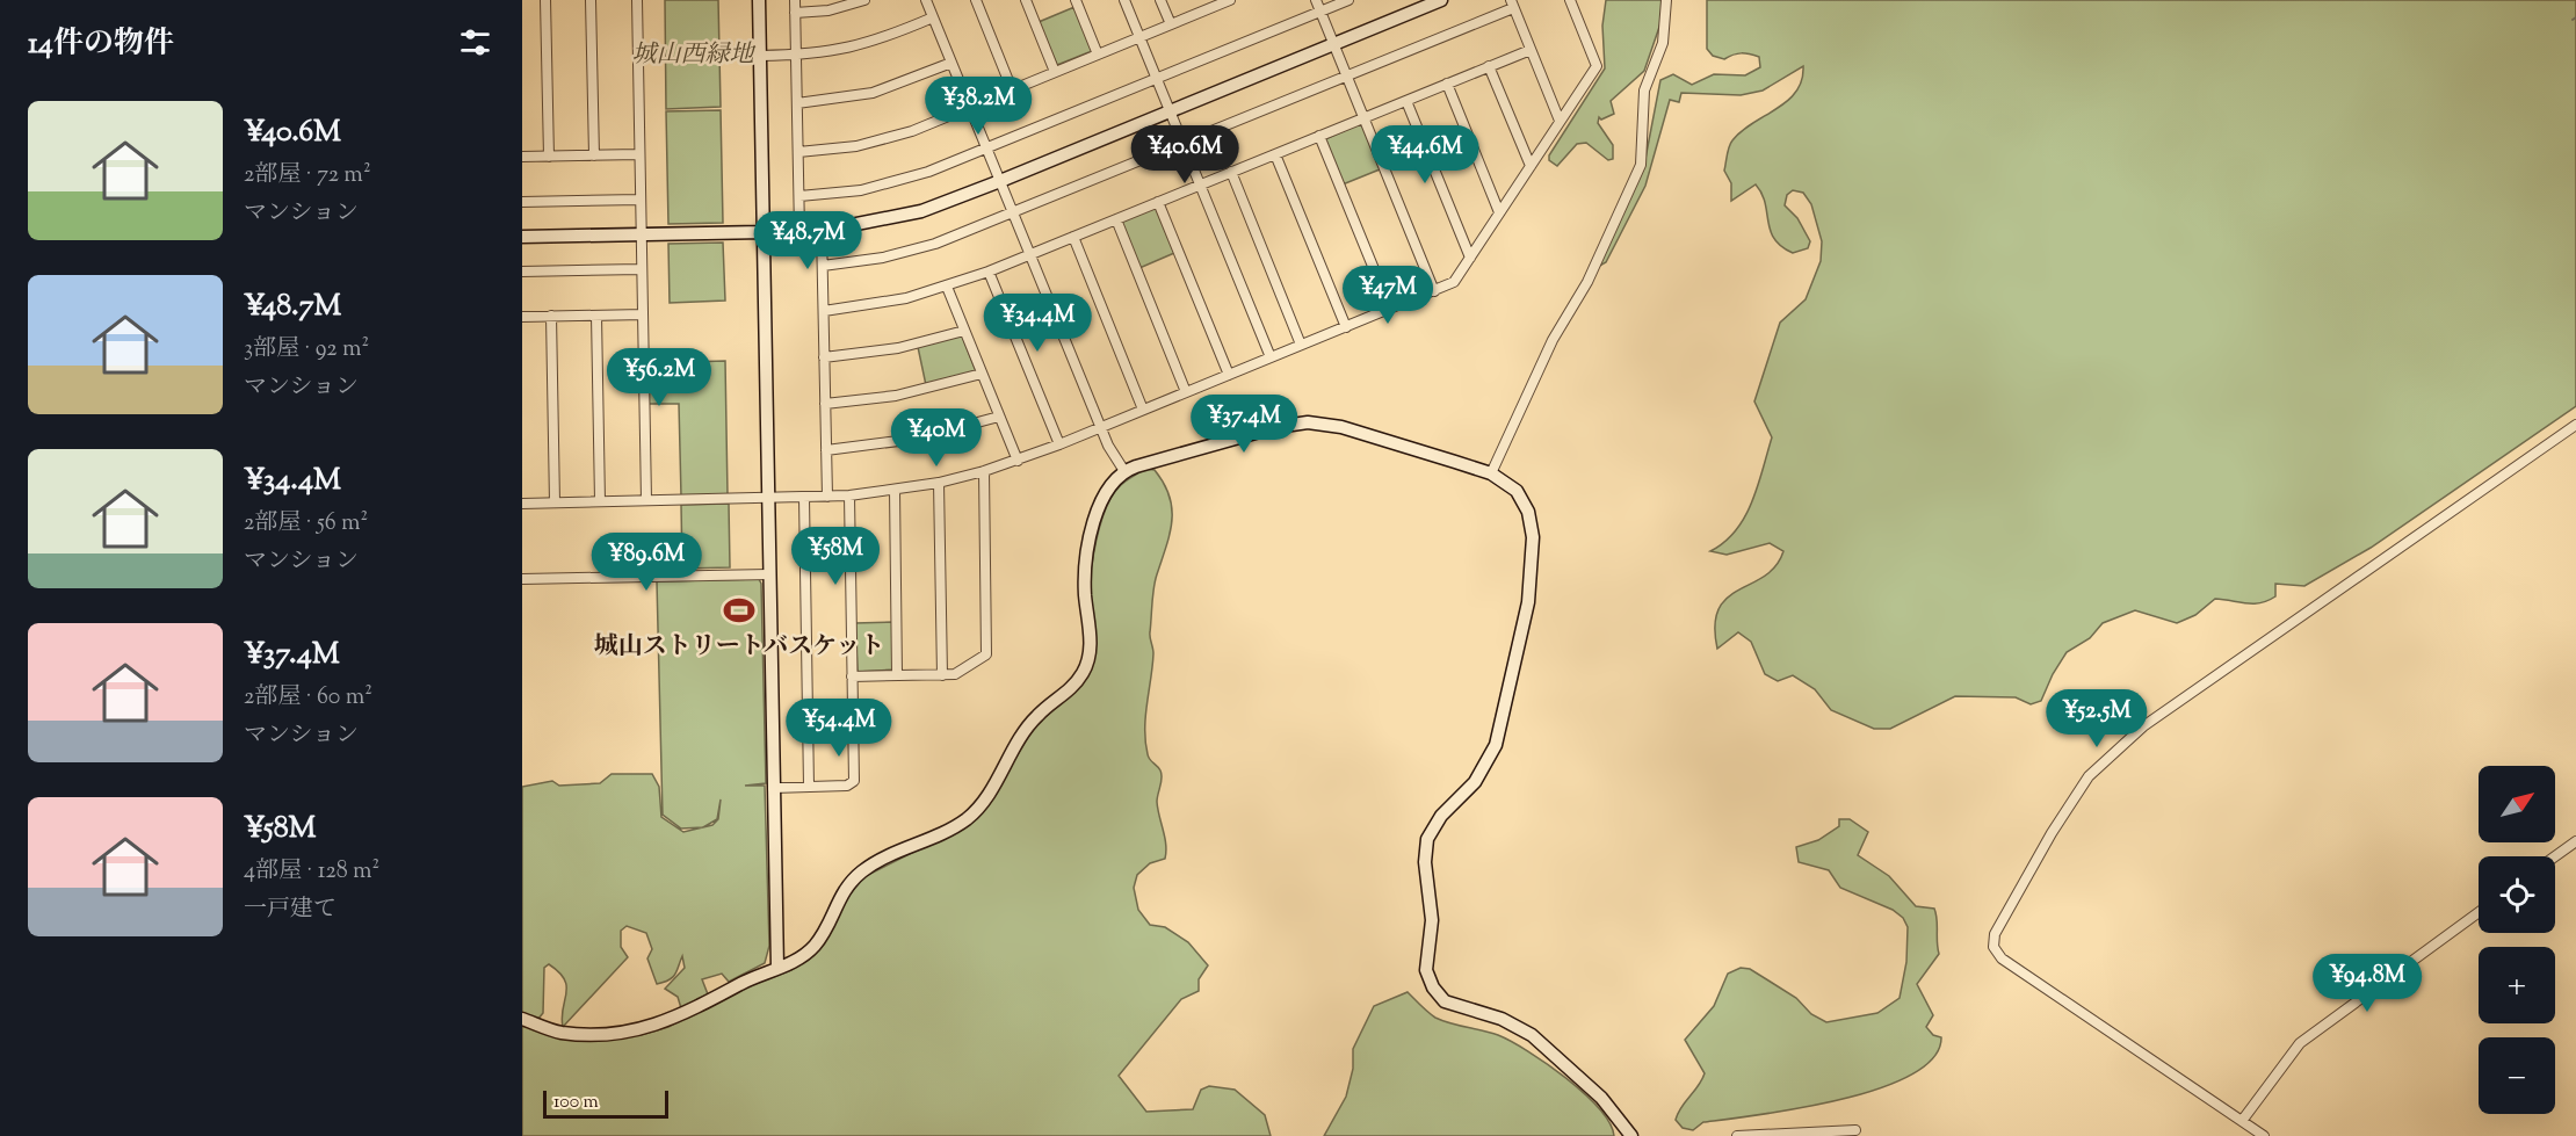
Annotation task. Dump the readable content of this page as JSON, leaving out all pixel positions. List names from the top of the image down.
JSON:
{
  "parks": ["城山西緑地"],
  "places": {
    "sports": ["城山ストリートバスケット"]
  },
  "scale_bar": "100 m",
  "north": "top right",
  "page": {
    "heading": "14件の物件",
    "price": [
      "¥38.2M",
      "¥40.6M",
      "¥44.6M",
      "¥48.7M",
      "¥47M",
      "¥34.4M",
      "¥56.2M",
      "¥37.4M",
      "¥40M",
      "¥58M",
      "¥89.6M",
      "¥52.5M",
      "¥54.4M",
      "¥94.8M"
    ],
    "list": [
      {
        "name": "¥40.6M",
        "note": "2部屋 · 72 m² · マンション"
      },
      {
        "name": "¥48.7M",
        "note": "3部屋 · 92 m² · マンション"
      },
      {
        "name": "¥34.4M",
        "note": "2部屋 · 56 m² · マンション"
      },
      {
        "name": "¥37.4M",
        "note": "2部屋 · 60 m² · マンション"
      },
      {
        "name": "¥58M",
        "note": "4部屋 · 128 m² · 一戸建て"
      }
    ],
    "map_buttons": ["+", "−"],
    "scale": "100 m"
  }
}
